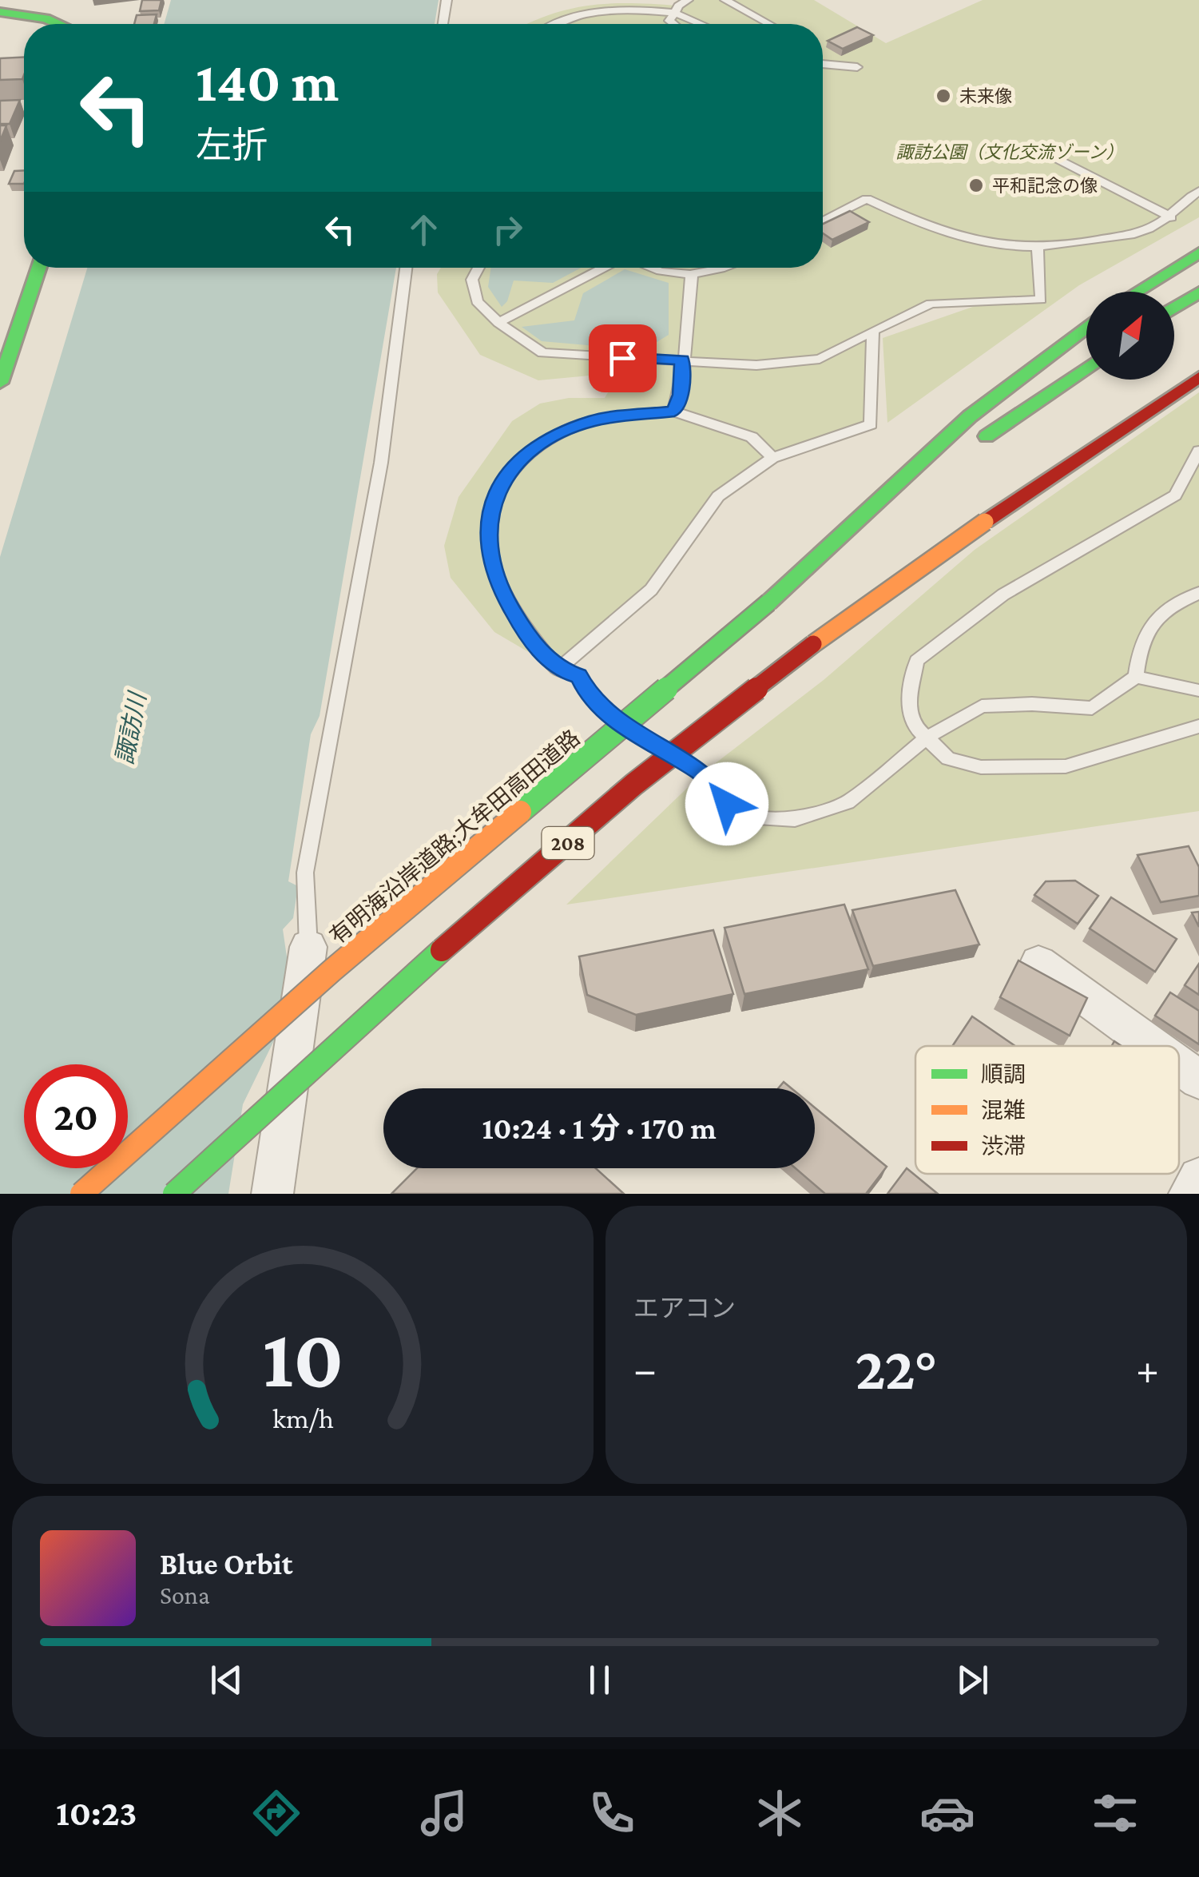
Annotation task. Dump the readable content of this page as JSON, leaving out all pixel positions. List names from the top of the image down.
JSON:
{
  "streets": {
    "main road": ["有明海沿岸道路;大牟田高田道路", "208"]
  },
  "water": ["諏訪川"],
  "parks": ["諏訪公園（文化交流ゾーン）"],
  "places": ["未来像", "平和記念の像"],
  "legend": ["順調", "混雑", "渋滞"],
  "north": "top right",
  "page": {
    "turn": ["140 m", "左折"],
    "limit": "20",
    "trip": "10:24 · 1 分 · 170 m",
    "tile": "エアコン",
    "heat": ["−", "22°", "+"],
    "song": ["Blue Orbit", "Sona"],
    "tabs": "10:23",
    "gauge": ["10", "km/h"]
  }
}
